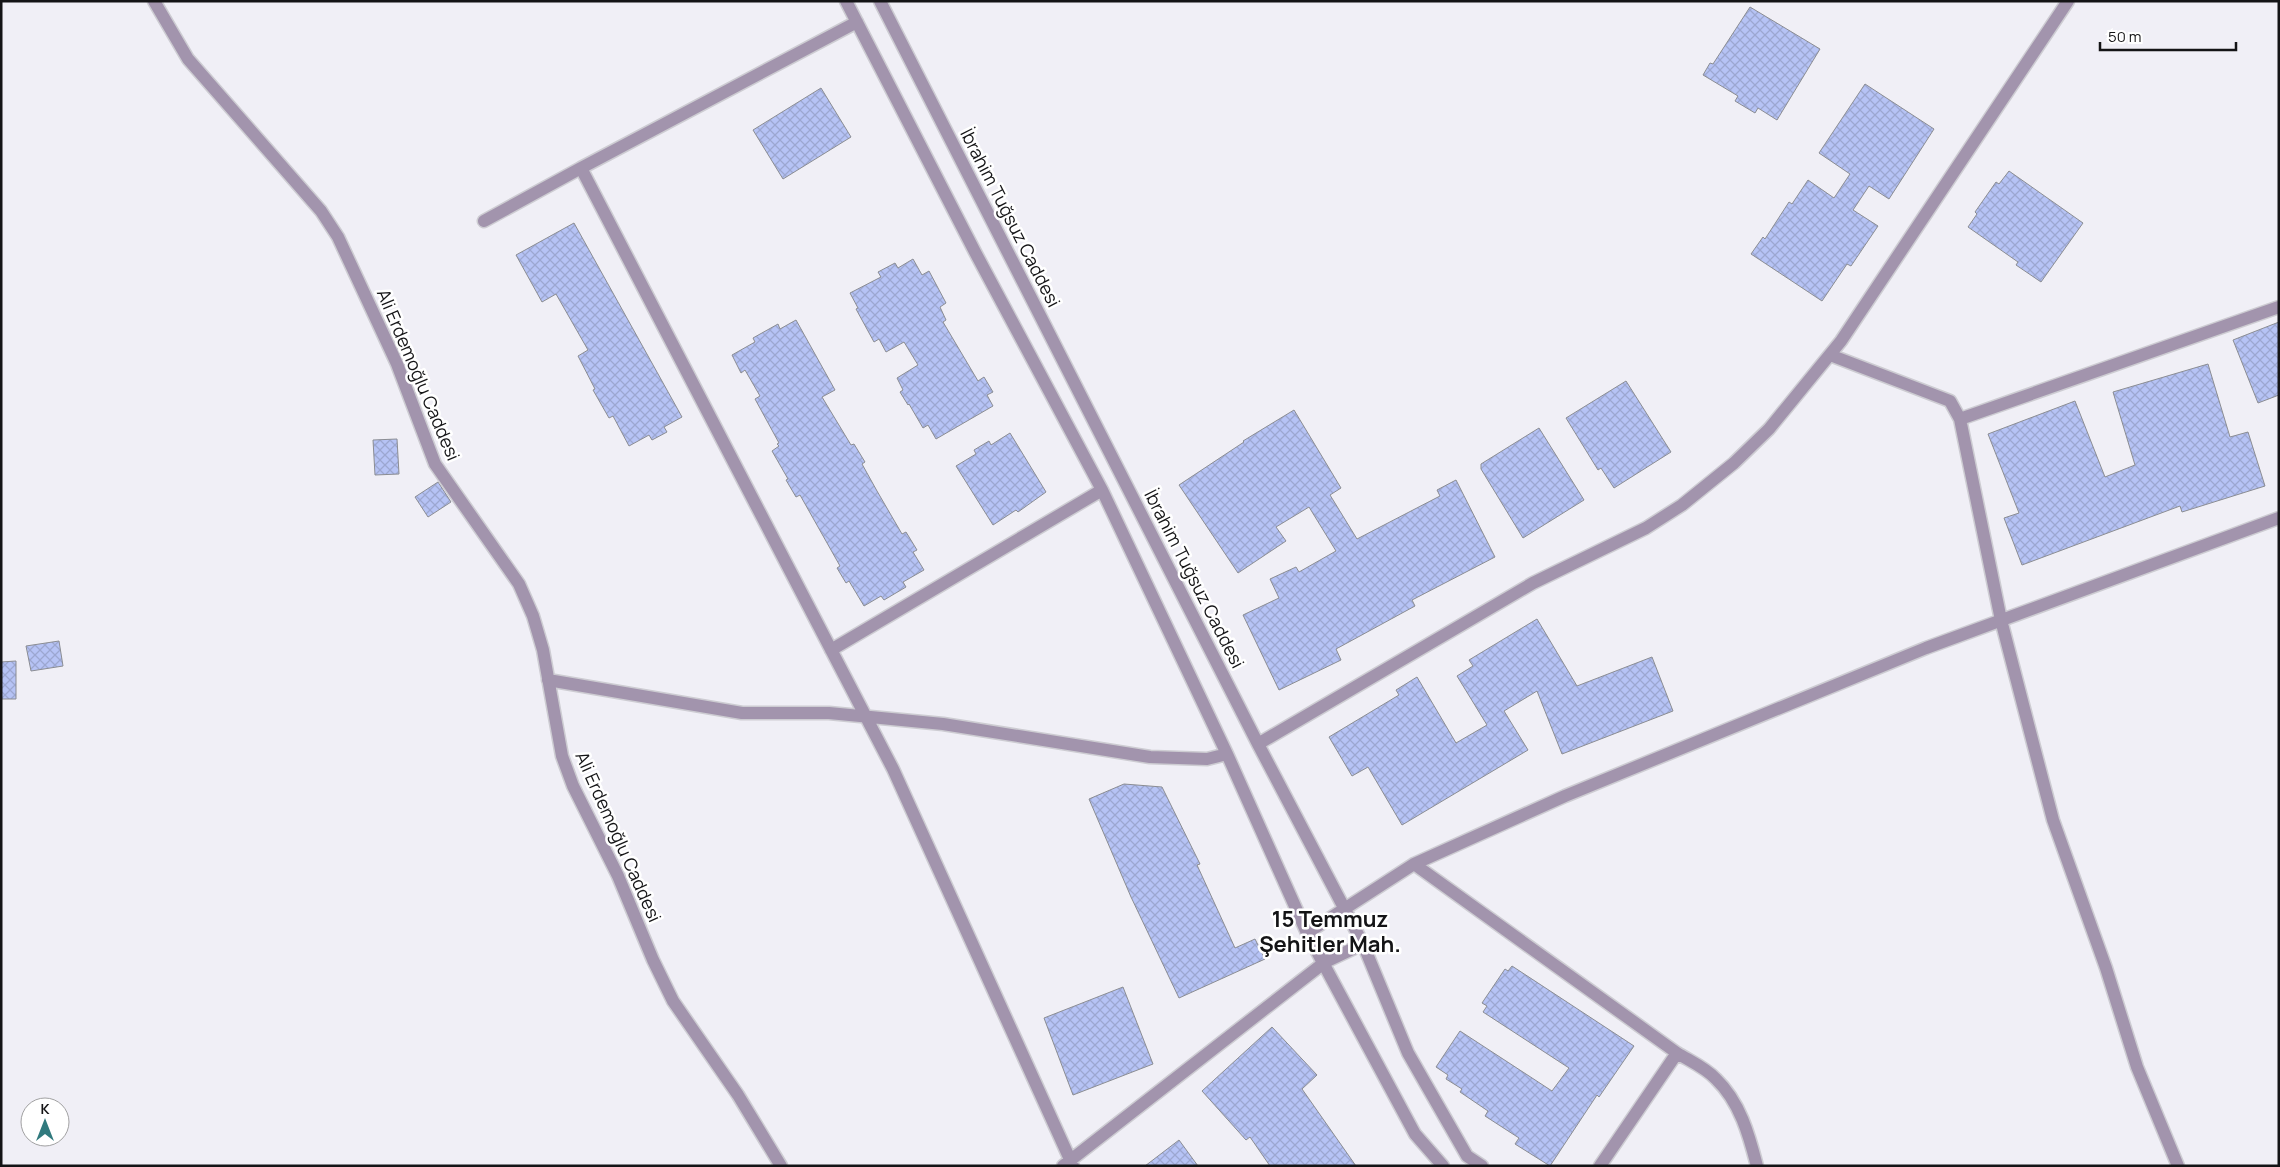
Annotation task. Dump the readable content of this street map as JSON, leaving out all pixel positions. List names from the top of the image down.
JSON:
{
  "streets": {
    "street": ["İbrahim Tuğsuz Caddesi", "Ali Erdemoğlu Caddesi"]
  },
  "districts": ["15 Temmuz Şehitler Mah."],
  "scale_bar": "50 m",
  "north": "top"
}
